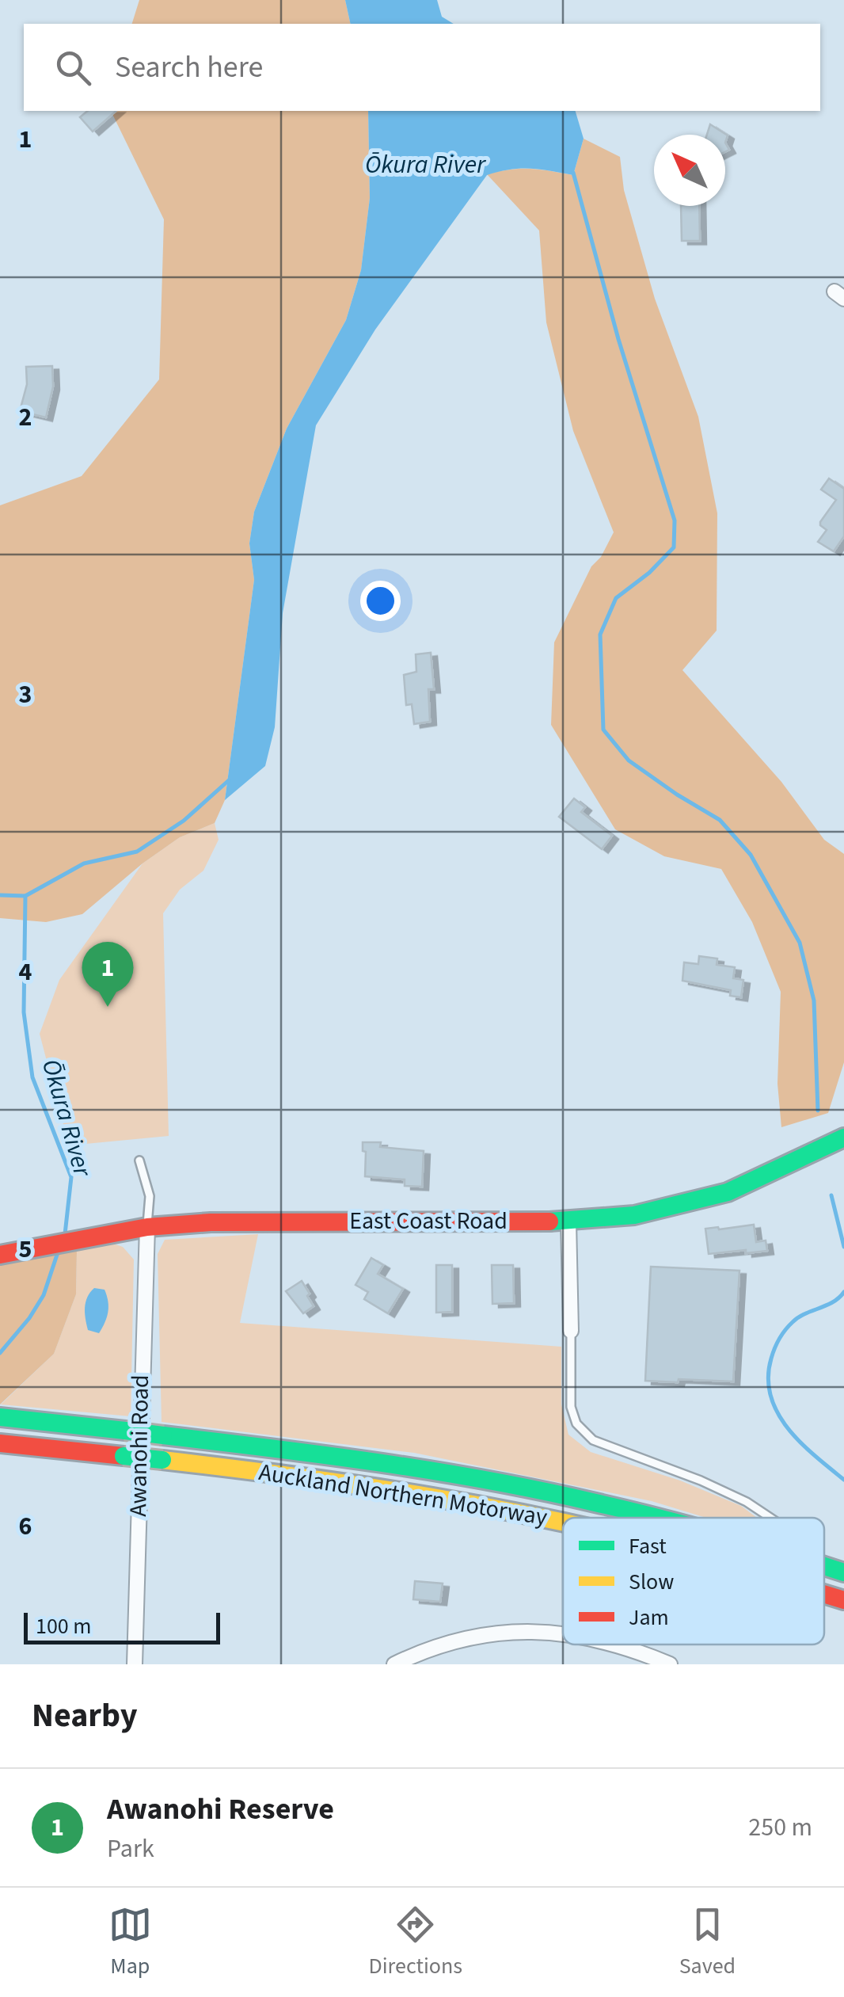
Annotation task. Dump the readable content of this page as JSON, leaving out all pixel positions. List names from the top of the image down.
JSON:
{
  "streets": {
    "main road": ["East Coast Road", "Auckland Northern Motorway"],
    "street": ["Awanohi Road"]
  },
  "crossings": [
    ["East Coast Road", "Awanohi Road"]
  ],
  "water": ["Ōkura River"],
  "legend": ["Fast", "Slow", "Jam"],
  "scale_bar": "100 m",
  "north": "top left",
  "page": {
    "search": "Search here",
    "pins": "1",
    "scale": "100 m",
    "heading": "Nearby",
    "list": [
      {
        "mark": "1",
        "name": "Awanohi Reserve",
        "note": "Park",
        "value": "250 m"
      }
    ],
    "nav": ["Map", "Directions", "Saved"]
  },
  "grid": {
    "rows": [
      "1",
      "2",
      "3",
      "4",
      "5",
      "6"
    ]
  }
}
